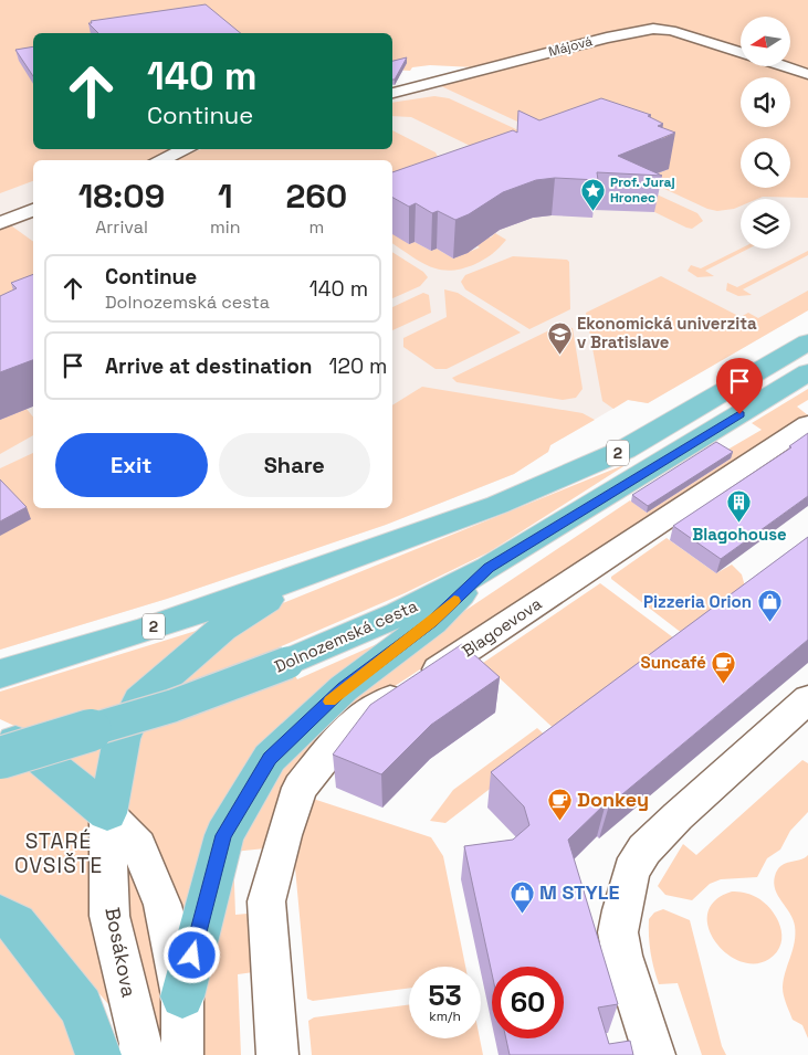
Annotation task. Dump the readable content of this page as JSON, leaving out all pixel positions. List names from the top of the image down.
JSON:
{
  "streets": {
    "main road": ["2", "Dolnozemská cesta"],
    "street": ["Májová", "Blagoevova", "Bosákova"]
  },
  "districts": ["STARÉ OVSIŠTE"],
  "places": {
    "place": ["Prof. Juraj Hronec"],
    "school or university": ["Ekonomická univerzita v Bratislave"],
    "building": ["Blagohouse"],
    "shop": ["Pizzeria Orion", "M STYLE"],
    "cafe": ["Suncafé", "Donkey"]
  },
  "north": "left",
  "page": {
    "turn": ["140 m", "Continue"],
    "eta": [
      "18:09",
      "Arrival",
      "1",
      "min",
      "260",
      "m"
    ],
    "list": [
      {
        "name": "Continue",
        "note": "Dolnozemská cesta",
        "value": "140 m"
      },
      {
        "name": "Arrive at destination",
        "value": "120 m"
      }
    ],
    "buttons": ["Exit", "Share"],
    "speed": "53 km/h",
    "limit": "60"
  }
}
